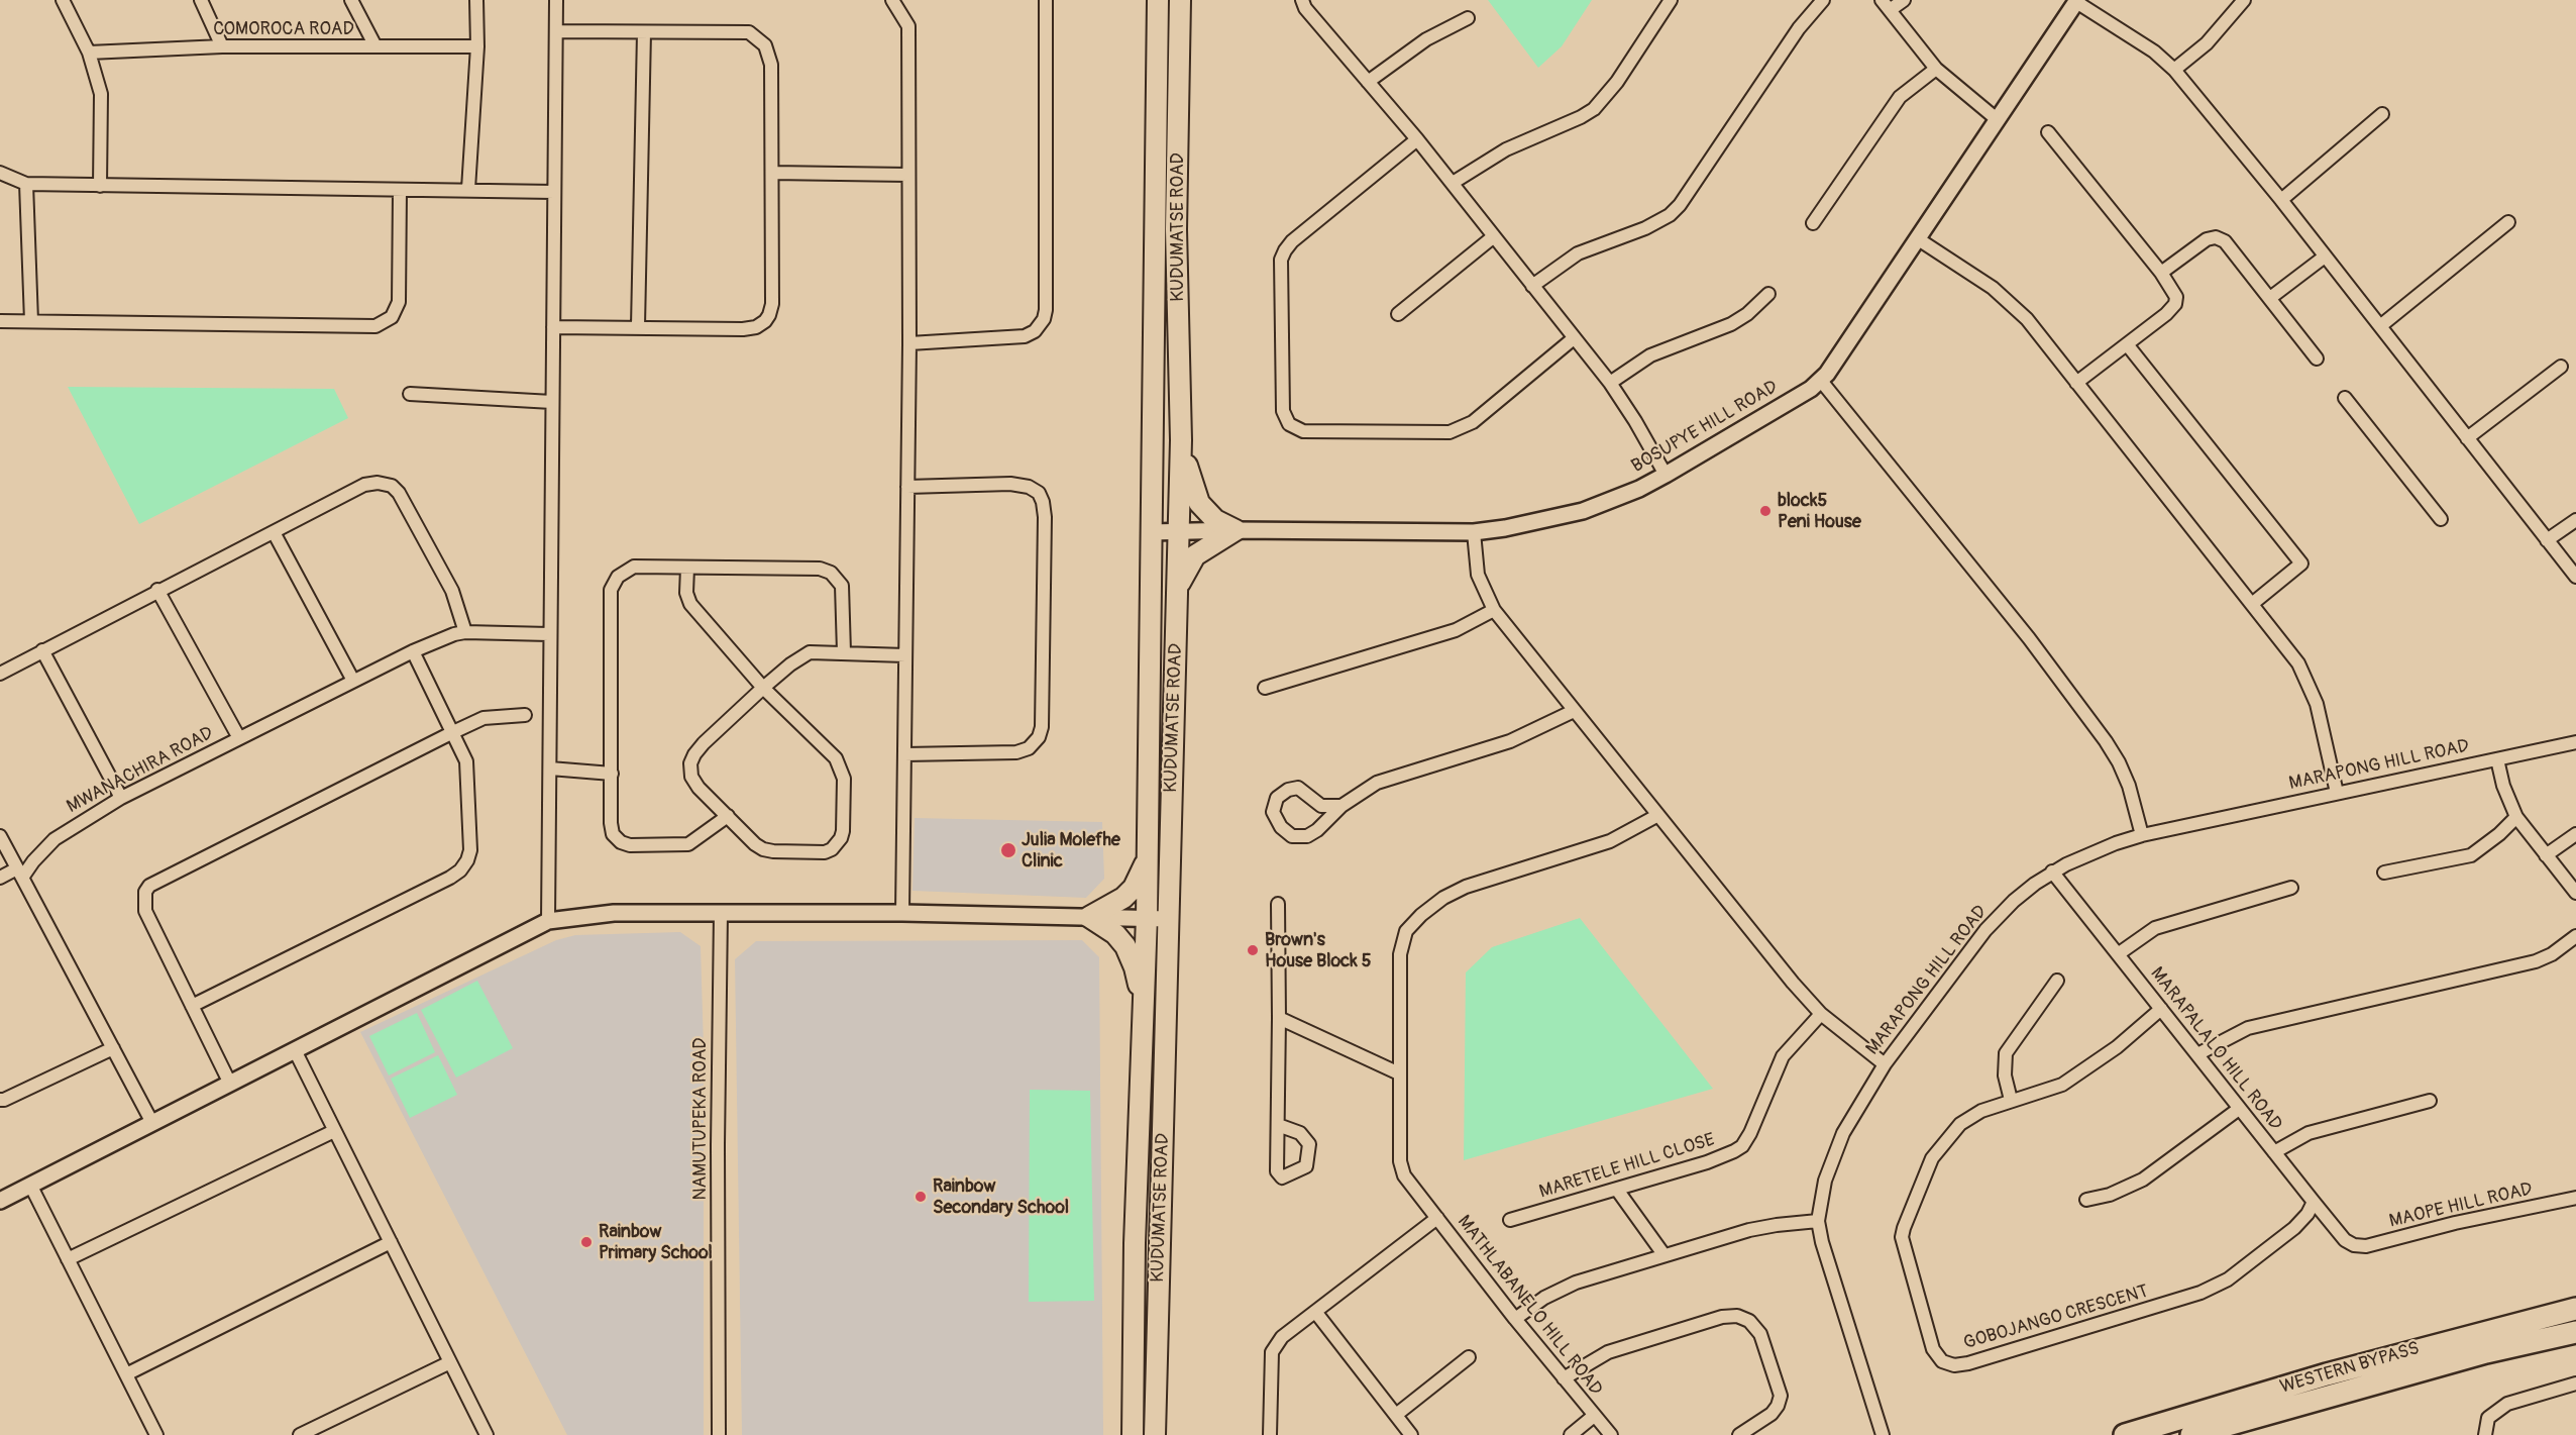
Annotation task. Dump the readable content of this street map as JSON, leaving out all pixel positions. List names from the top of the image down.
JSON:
{
  "streets": {
    "highway": ["WESTERN BYPASS"],
    "main road": ["KUDUMATSE ROAD"],
    "street": [
      "COMOROCA ROAD",
      "BOSUPYE HILL ROAD",
      "MARAPONG HILL ROAD",
      "MWANACHIRA ROAD",
      "MARAPALALO HILL ROAD",
      "NAMUTUPEKA ROAD",
      "MARETELE HILL CLOSE",
      "MAOPE HILL ROAD",
      "MATHLABANELO HILL ROAD",
      "GOBOJANGO CRESCENT"
    ]
  },
  "crossings": [
    ["KUDUMATSE ROAD", "BOSUPYE HILL ROAD"],
    ["MARAPONG HILL ROAD", "MARAPALALO HILL ROAD"],
    ["MARAPALALO HILL ROAD", "MAOPE HILL ROAD"],
    ["MARAPALALO HILL ROAD", "GOBOJANGO CRESCENT"]
  ],
  "places": [
    "block5 Peni House",
    "Julia Molefhe Clinic",
    "Brown's House Block 5",
    "Rainbow Secondary School",
    "Rainbow Primary School"
  ]
}
